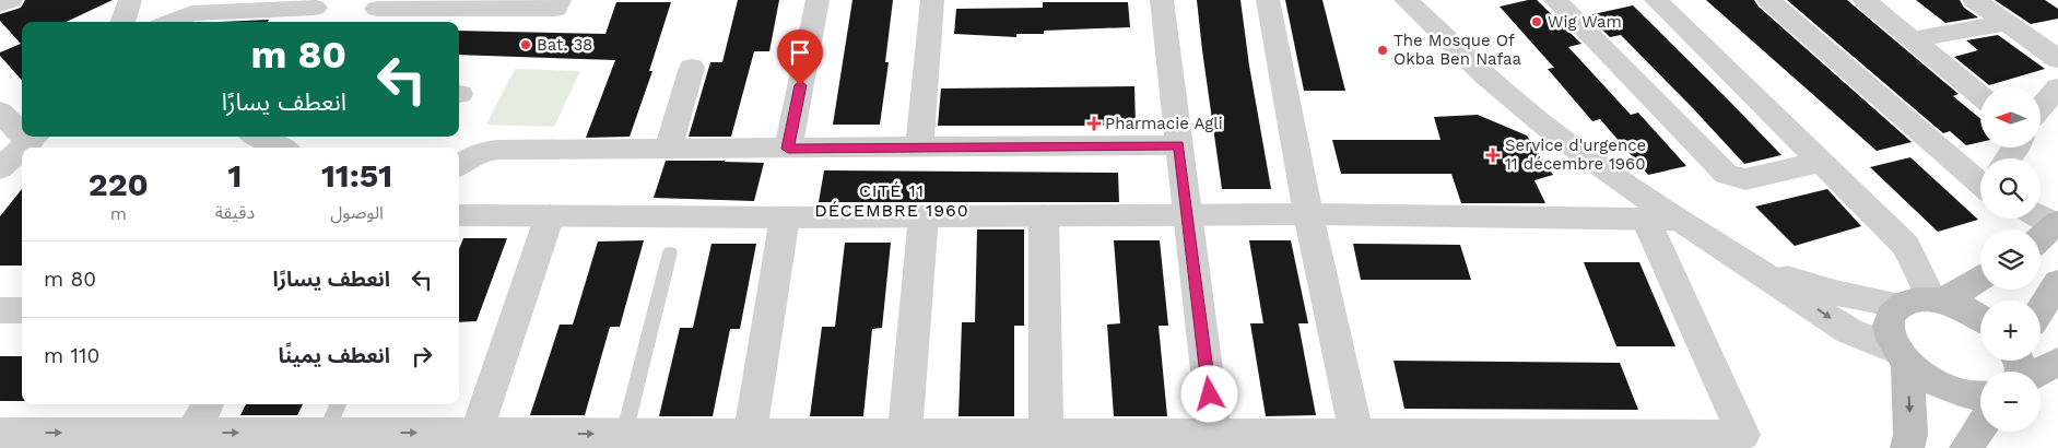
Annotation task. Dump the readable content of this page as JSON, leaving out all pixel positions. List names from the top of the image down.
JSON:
{
  "districts": ["CITÉ 11 DÉCEMBRE 1960"],
  "places": {
    "other": ["Wig Wam", "Bat. 38", "The Mosque Of Okba Ben Nafaa"],
    "health": ["Pharmacie Agli", "Service d'urgence 11 décembre 1960"]
  },
  "north": "left",
  "page": {
    "turn": ["80 m", "انعطف يسارًا"],
    "map_buttons": ["+", "−"],
    "eta": [
      "11:51",
      "الوصول",
      "1",
      "دقيقة",
      "220",
      "m"
    ],
    "list": [
      {
        "name": "انعطف يسارًا",
        "value": "80 m"
      },
      {
        "name": "انعطف يمينًا",
        "value": "110 m"
      }
    ]
  }
}
